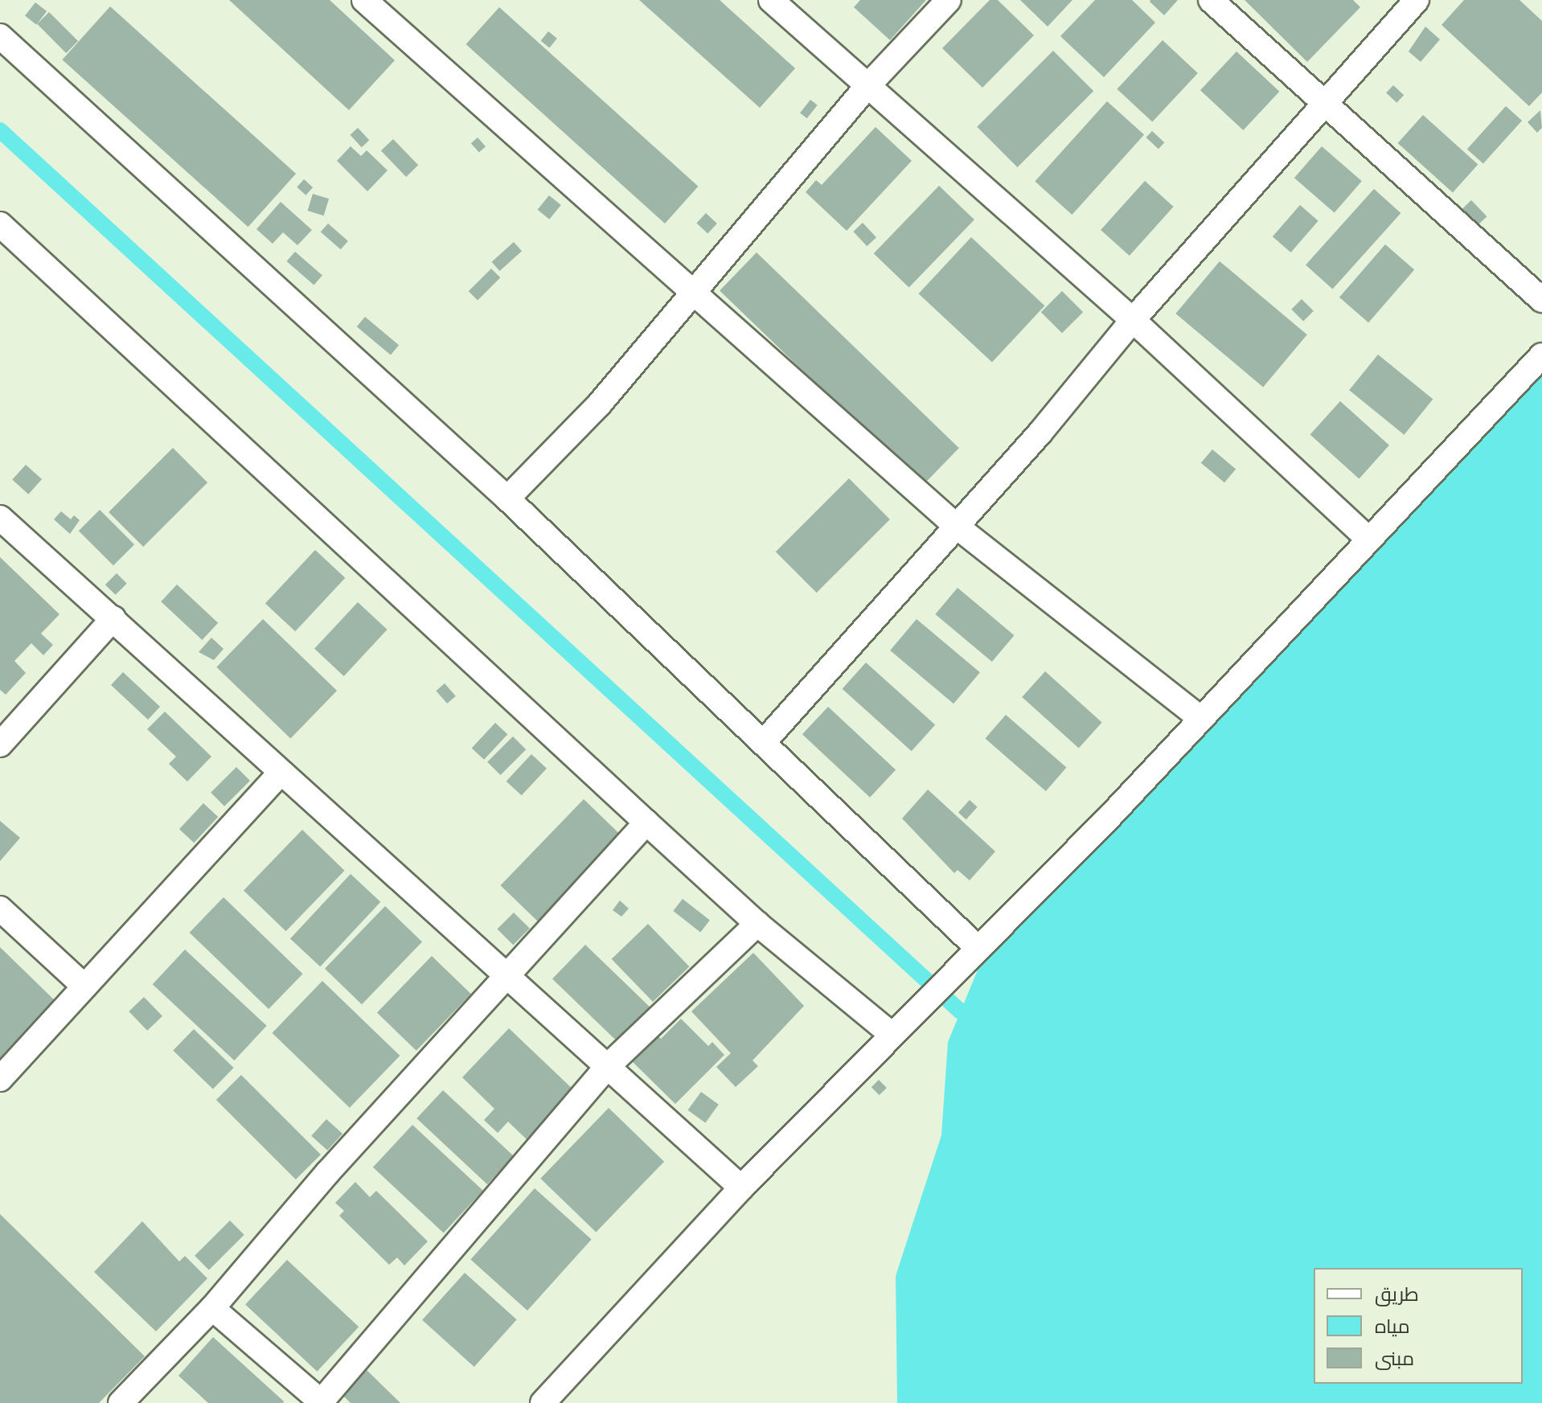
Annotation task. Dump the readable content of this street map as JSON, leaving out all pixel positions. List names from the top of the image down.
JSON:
{
  "legend": ["طريق", "مياه", "مبنى"]
}
